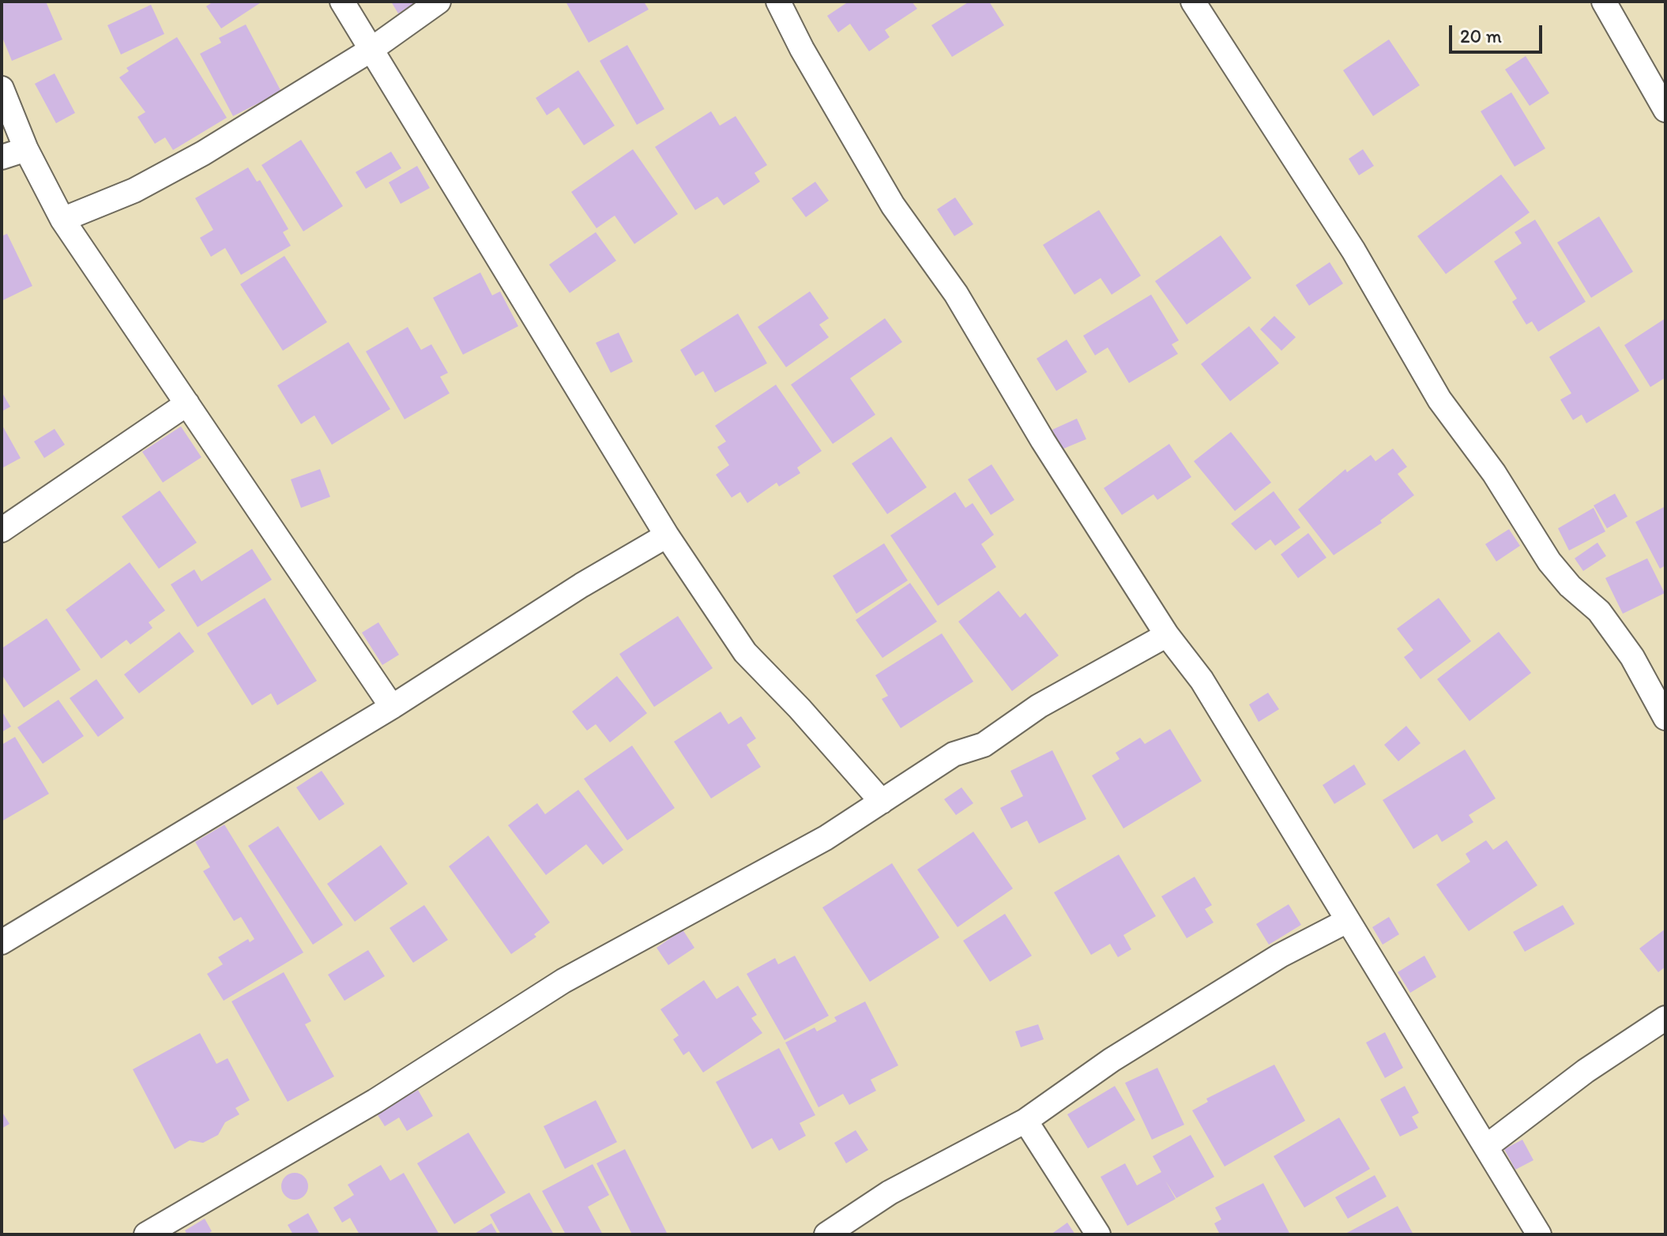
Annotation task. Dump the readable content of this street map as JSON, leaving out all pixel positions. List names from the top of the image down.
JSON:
{
  "scale_bar": "20 m"
}
